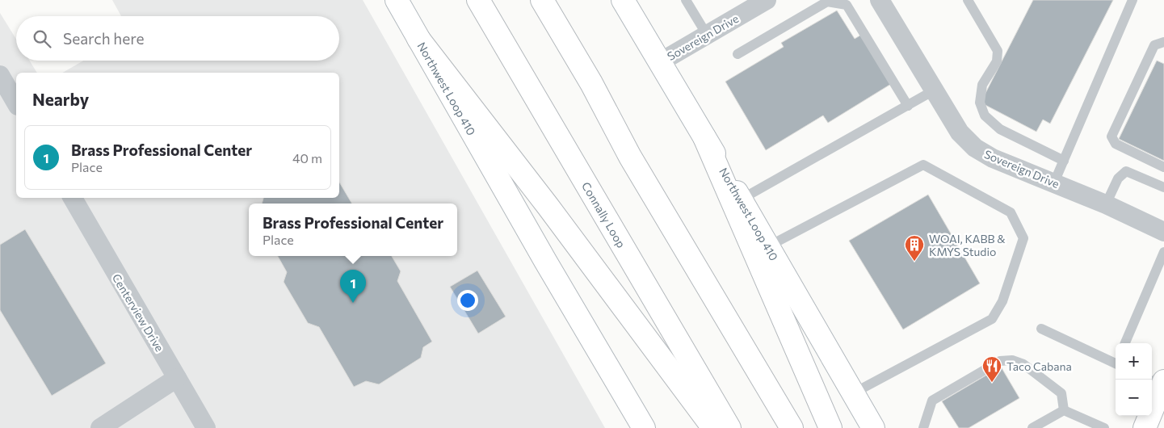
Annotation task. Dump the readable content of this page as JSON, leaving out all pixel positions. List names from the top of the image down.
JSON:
{
  "streets": {
    "main road": ["Northwest Loop 410", "Connally Loop"],
    "street": ["Sovereign Drive", "Centerview Drive"]
  },
  "crossings": [
    ["Sovereign Drive", "Northwest Loop 410"]
  ],
  "places": {
    "building": ["WOAI, KABB & KMYS Studio"],
    "restaurant": ["Taco Cabana"]
  },
  "page": {
    "search": "Search here",
    "heading": "Nearby",
    "list": [
      {
        "mark": "1",
        "name": "Brass Professional Center",
        "note": "Place",
        "value": "40 m"
      }
    ],
    "popup": ["Brass Professional Center", "Place"],
    "pins": "1",
    "map_buttons": ["+", "−"]
  }
}
